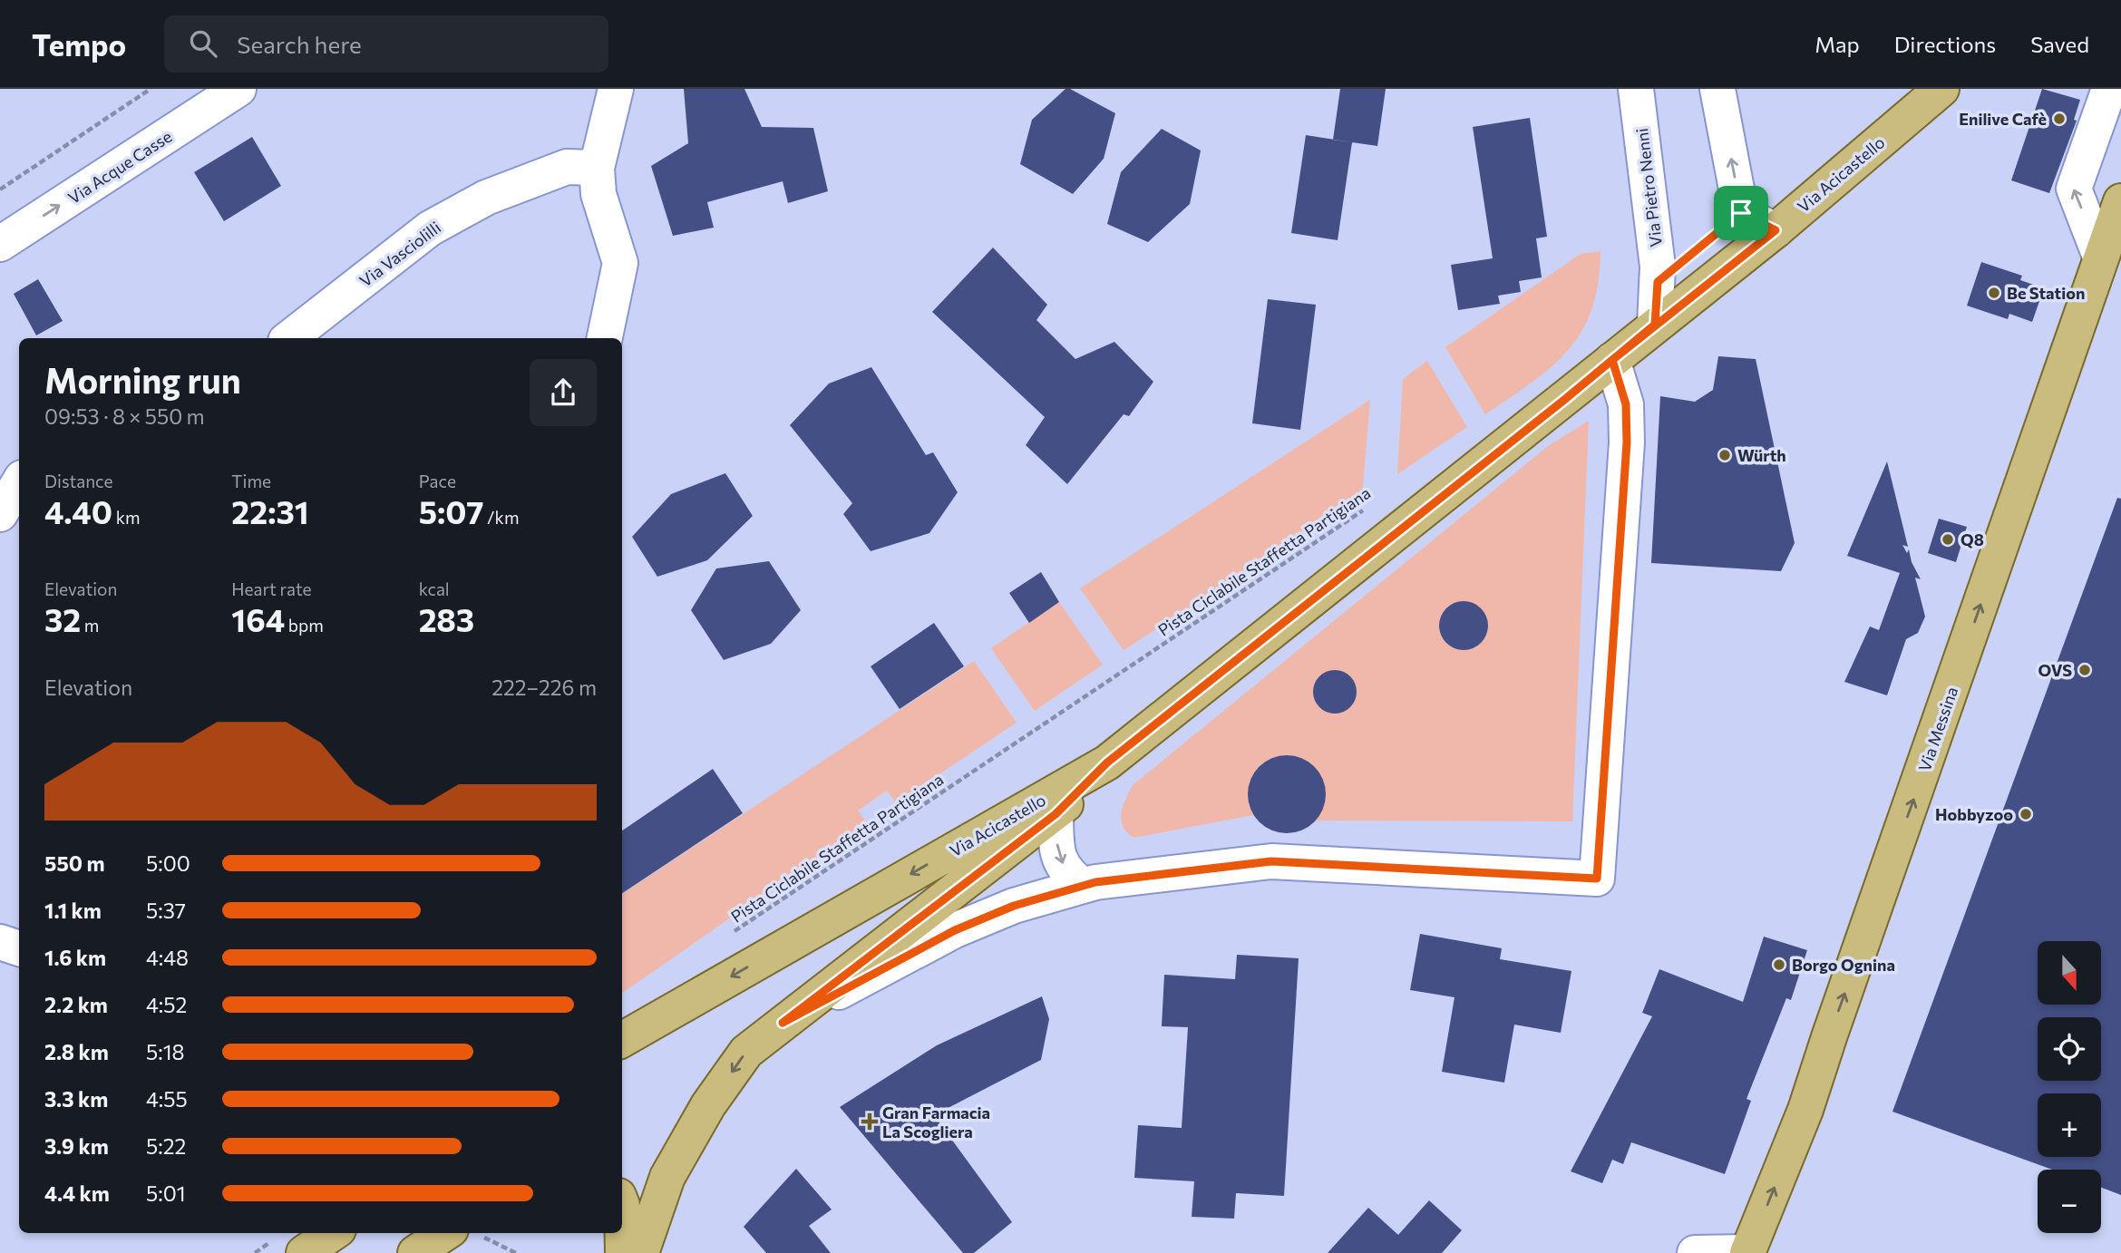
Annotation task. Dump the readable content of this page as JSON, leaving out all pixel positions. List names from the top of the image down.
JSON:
{
  "streets": {
    "main road": ["Via Acicastello", "Via Messina"],
    "street": ["Via Acque Casse", "Via Pietro Nenni", "Via Vasciolilli"],
    "path": ["Pista Ciclabile Staffetta Partigiana"]
  },
  "crossings": [
    ["Via Acicastello", "Via Pietro Nenni"]
  ],
  "one_way": ["Via Acque Casse", "Via Messina"],
  "places": {
    "other": [
      "Enilive Cafè",
      "Be Station",
      "Würth",
      "Q8",
      "OVS",
      "Hobbyzoo",
      "Borgo Ognina"
    ],
    "health": ["Gran Farmacia La Scogliera"]
  },
  "north": "bottom",
  "page": {
    "header": "Tempo",
    "search": "Search here",
    "nav": ["Map", "Directions", "Saved"],
    "heading": ["Morning run", "09:53 · 8 × 550 m"],
    "stats": [
      ["Distance", "4.40 km"],
      ["Time", "22:31"],
      ["Pace", "5:07 /km"],
      ["Elevation", "32 m"],
      ["Heart rate", "164 bpm"],
      ["kcal", "283"]
    ],
    "chart": ["Elevation", "222–226 m"],
    "list": [
      {
        "name": "550 m",
        "note": "5:00"
      },
      {
        "name": "1.1 km",
        "note": "5:37"
      },
      {
        "name": "1.6 km",
        "note": "4:48"
      },
      {
        "name": "2.2 km",
        "note": "4:52"
      },
      {
        "name": "2.8 km",
        "note": "5:18"
      },
      {
        "name": "3.3 km",
        "note": "4:55"
      },
      {
        "name": "3.9 km",
        "note": "5:22"
      },
      {
        "name": "4.4 km",
        "note": "5:01"
      }
    ],
    "map_buttons": ["+", "−"]
  }
}
